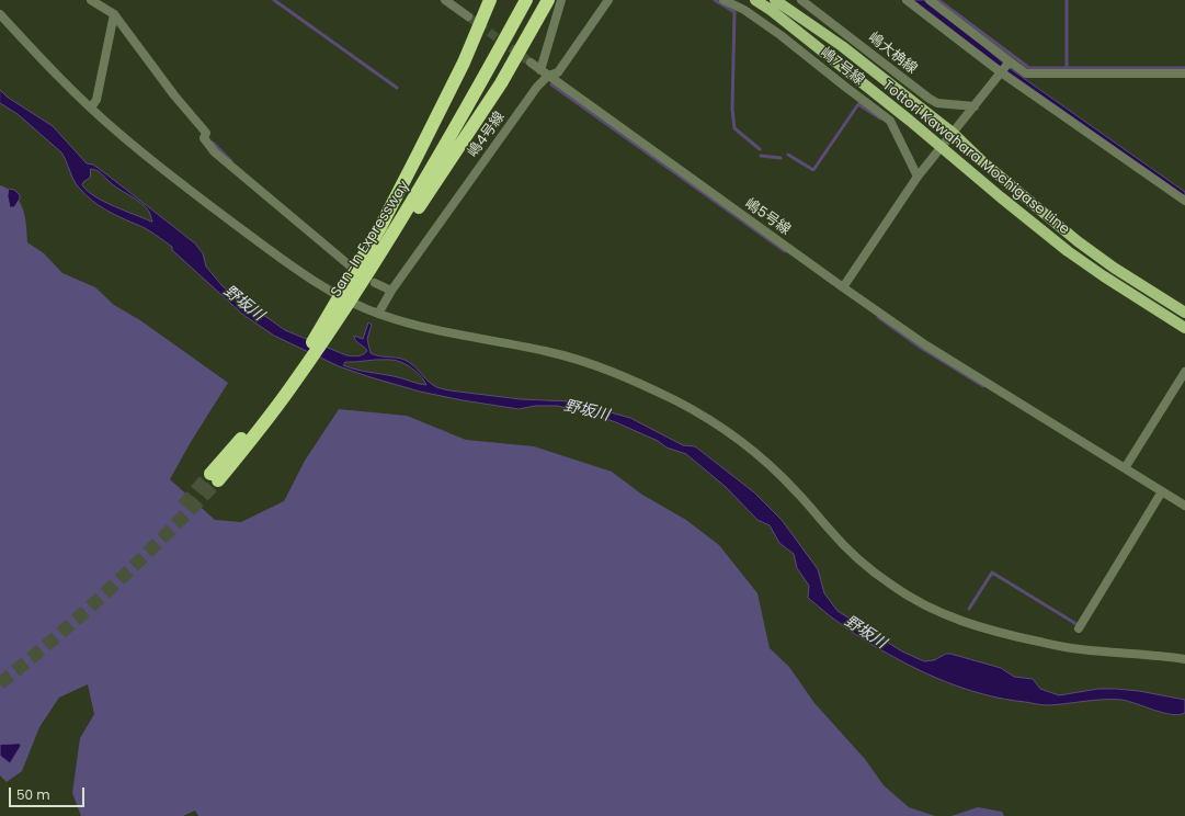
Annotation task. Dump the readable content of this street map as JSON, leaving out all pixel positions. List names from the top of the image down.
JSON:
{
  "streets": {
    "main road": ["Tottori Kawahara Mochigase Line"],
    "street": [
      "嶋大桷線",
      "嶋7号線",
      "嶋4号線",
      "嶋5号線"
    ]
  },
  "crossings": [
    ["嶋4号線", "嶋5号線"]
  ],
  "water": ["野坂川"],
  "scale_bar": "50 m"
}
